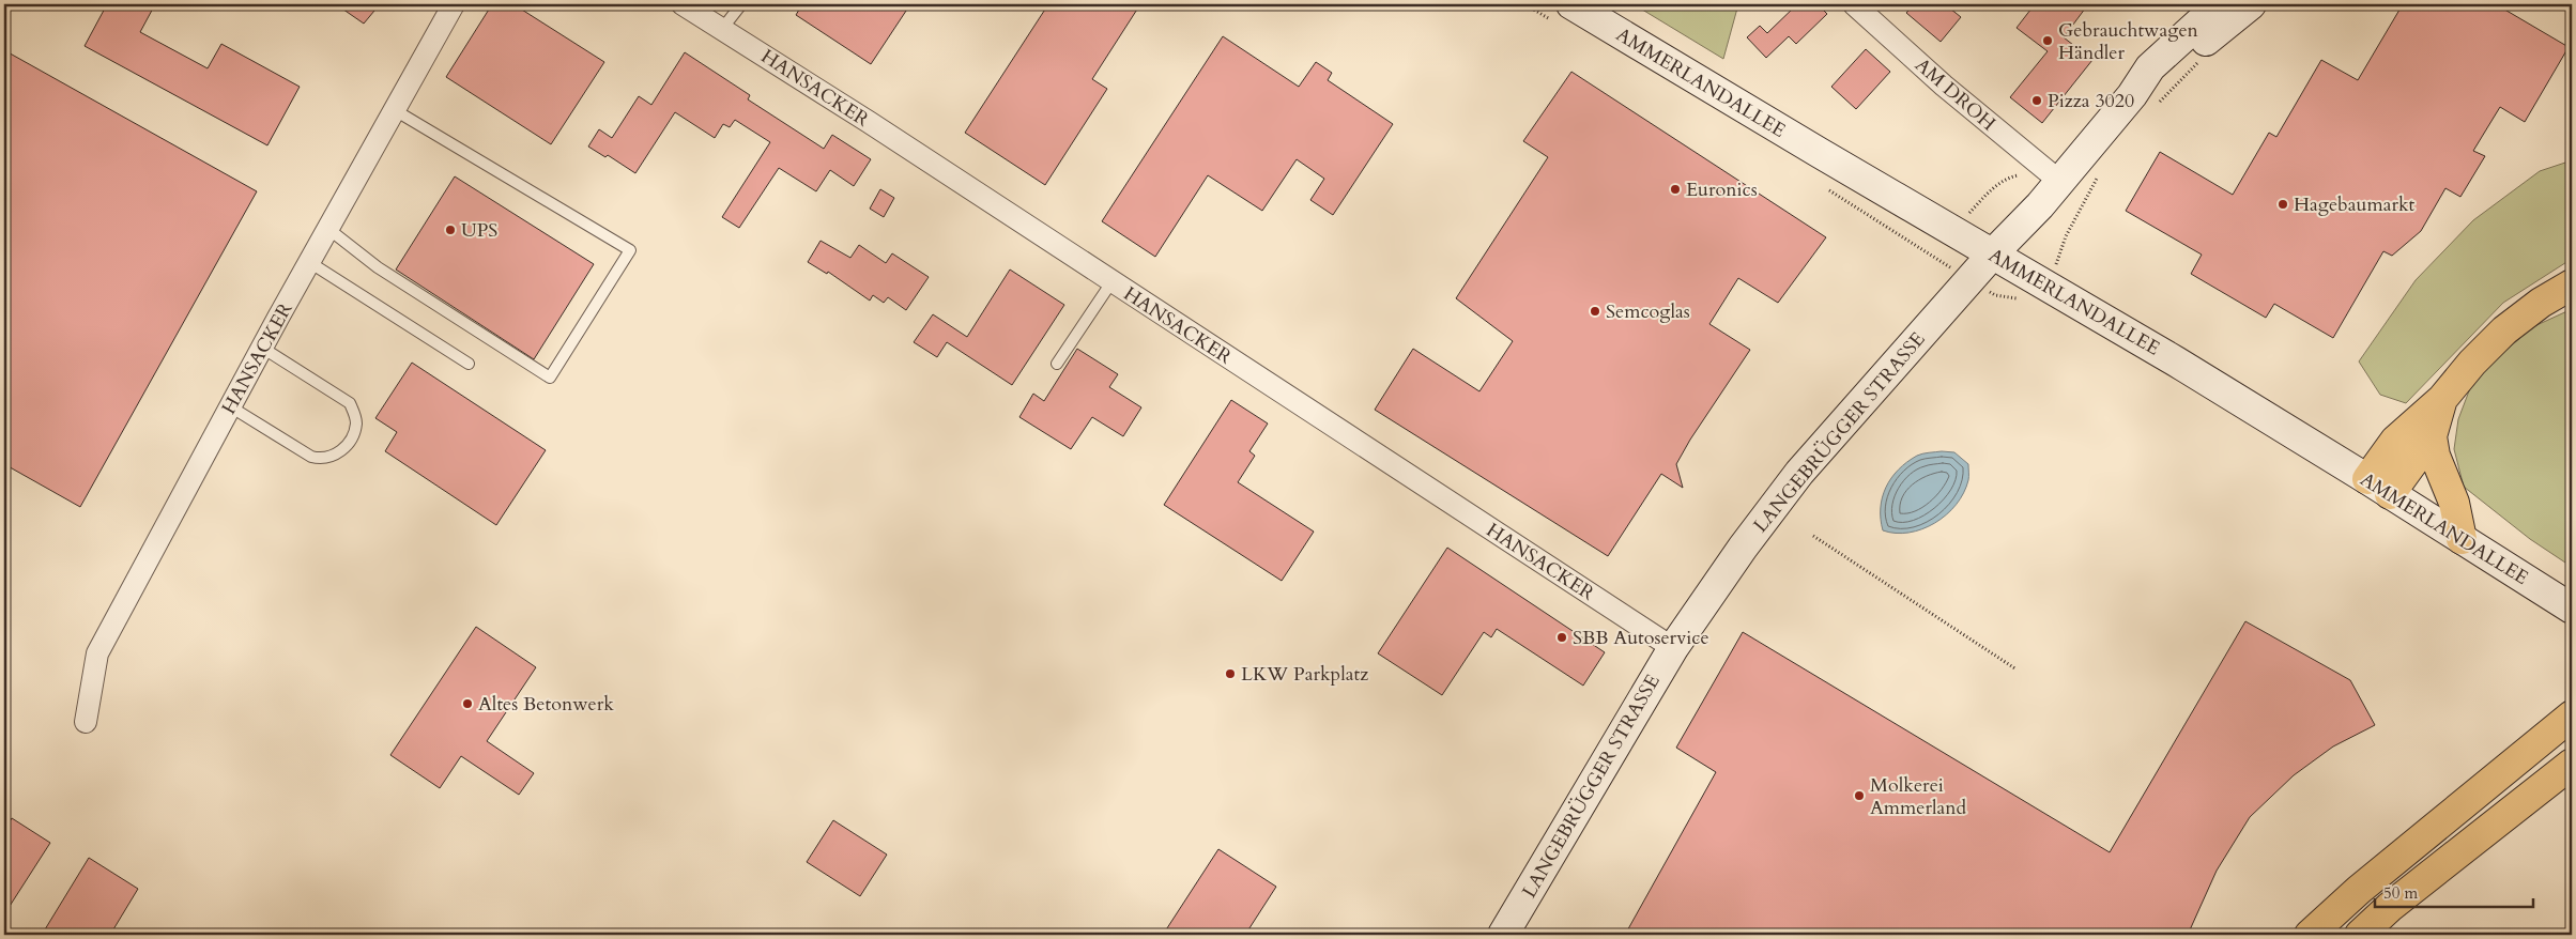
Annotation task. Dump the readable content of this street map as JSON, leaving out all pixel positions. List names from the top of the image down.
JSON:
{
  "streets": {
    "street": [
      "AMMERLANDALLEE",
      "HANSACKER",
      "AM DROH",
      "LANGEBRÜGGER STRASSE"
    ]
  },
  "crossings": [
    ["AMMERLANDALLEE", "LANGEBRÜGGER STRASSE"],
    ["HANSACKER", "LANGEBRÜGGER STRASSE"],
    ["AM DROH", "LANGEBRÜGGER STRASSE"]
  ],
  "places": [
    "Gebrauchtwagen Händler",
    "Pizza 3020",
    "Euronics",
    "Hagebaumarkt",
    "UPS",
    "Semcoglas",
    "SBB Autoservice",
    "LKW Parkplatz",
    "Altes Betonwerk",
    "Molkerei Ammerland"
  ],
  "scale_bar": "50 m"
}
